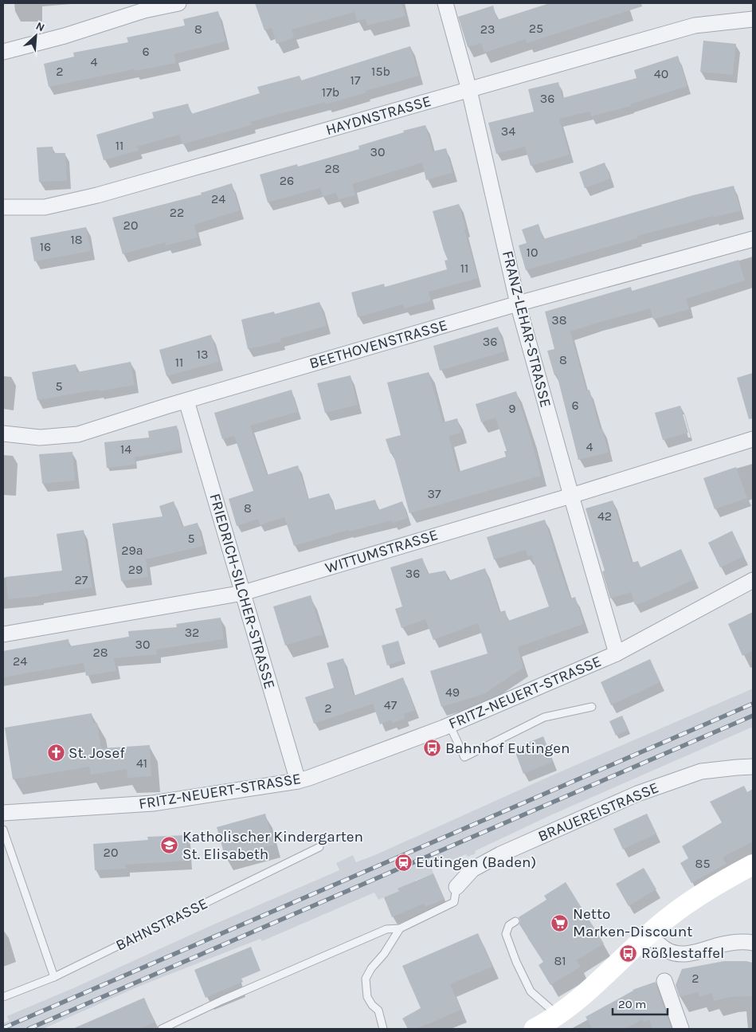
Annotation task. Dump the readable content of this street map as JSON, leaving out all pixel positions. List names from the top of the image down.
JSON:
{
  "streets": {
    "street": [
      "HAYDNSTRASSE",
      "FRANZ-LEHAR-STRASSE",
      "BEETHOVENSTRASSE",
      "WITTUMSTRASSE",
      "FRIEDRICH-SILCHER-STRASSE",
      "FRITZ-NEUERT-STRASSE",
      "BRAUEREISTRASSE"
    ],
    "lane": ["BAHNSTRASSE"]
  },
  "crossings": [
    ["HAYDNSTRASSE", "FRANZ-LEHAR-STRASSE"],
    ["FRANZ-LEHAR-STRASSE", "BEETHOVENSTRASSE"],
    ["FRANZ-LEHAR-STRASSE", "WITTUMSTRASSE"],
    ["FRANZ-LEHAR-STRASSE", "FRITZ-NEUERT-STRASSE"],
    ["BEETHOVENSTRASSE", "FRIEDRICH-SILCHER-STRASSE"],
    ["WITTUMSTRASSE", "FRIEDRICH-SILCHER-STRASSE"],
    ["FRIEDRICH-SILCHER-STRASSE", "FRITZ-NEUERT-STRASSE"]
  ],
  "places": {
    "bus stop": ["Bahnhof Eutingen", "Rößlestaffel"],
    "church": ["St. Josef"],
    "school or university": ["Katholischer Kindergarten St. Elisabeth"],
    "station": ["Eutingen (Baden)"],
    "supermarket": ["Netto Marken-Discount"]
  },
  "house_numbers": [
    "25",
    "8",
    "23",
    "6",
    "4",
    "2",
    "15b",
    "40",
    "17",
    "17b",
    "36",
    "34",
    "11",
    "30",
    "28",
    "26",
    "24",
    "22",
    "20",
    "18",
    "16",
    "10",
    "11",
    "38",
    "36",
    "13",
    "8",
    "11",
    "5",
    "6",
    "9",
    "4",
    "14",
    "37",
    "8",
    "42",
    "5",
    "29a",
    "29",
    "36",
    "27",
    "32",
    "30",
    "28",
    "24",
    "49",
    "47",
    "2",
    "41",
    "20",
    "85",
    "81",
    "2"
  ],
  "scale_bar": "20 m",
  "north": "top right"
}
